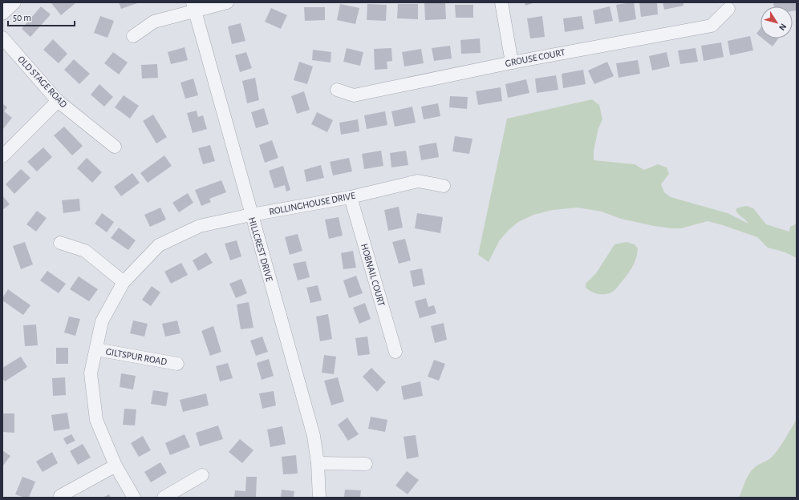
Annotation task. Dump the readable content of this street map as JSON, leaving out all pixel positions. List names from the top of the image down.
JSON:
{
  "streets": {
    "street": [
      "GROUSE COURT",
      "OLD STAGE ROAD",
      "ROLLINGHOUSE DRIVE",
      "HILLCREST DRIVE",
      "HOBNAIL COURT",
      "GILTSPUR ROAD"
    ]
  },
  "crossings": [
    ["ROLLINGHOUSE DRIVE", "HILLCREST DRIVE"],
    ["ROLLINGHOUSE DRIVE", "HOBNAIL COURT"],
    ["ROLLINGHOUSE DRIVE", "GILTSPUR ROAD"]
  ],
  "scale_bar": "50 m",
  "north": "bottom right"
}
